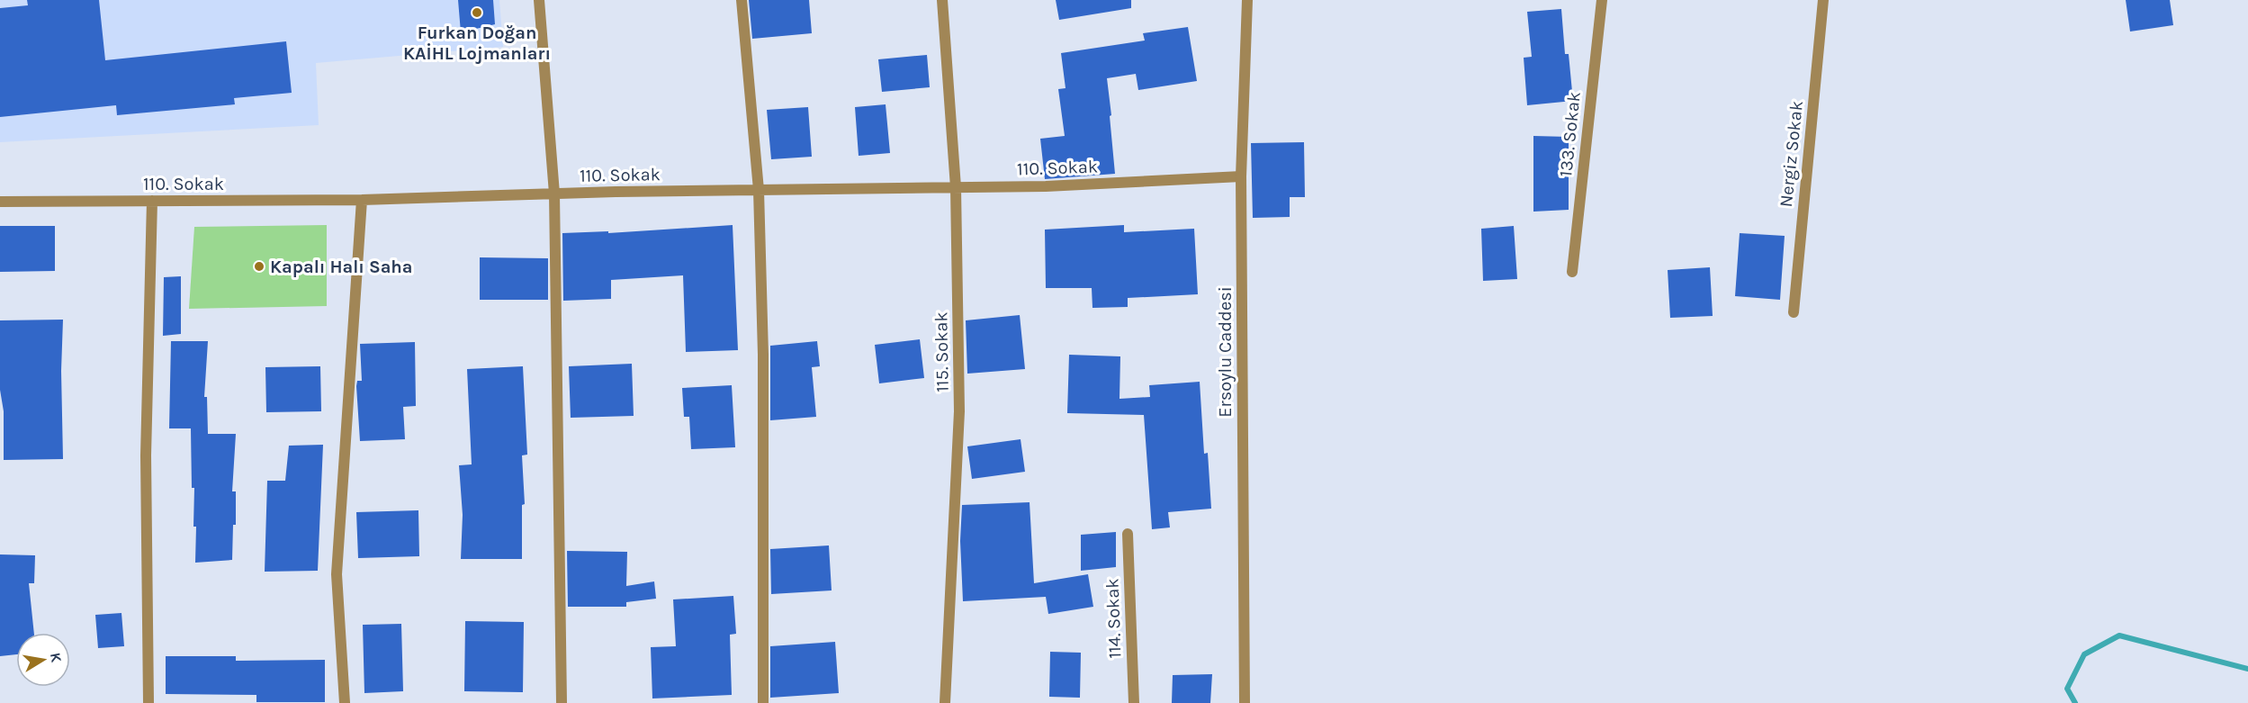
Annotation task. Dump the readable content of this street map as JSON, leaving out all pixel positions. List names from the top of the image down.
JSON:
{
  "streets": {
    "street": [
      "133. Sokak",
      "Nergiz Sokak",
      "110. Sokak",
      "115. Sokak",
      "Ersoylu Caddesi",
      "114. Sokak"
    ]
  },
  "crossings": [
    ["110. Sokak", "115. Sokak"],
    ["110. Sokak", "Ersoylu Caddesi"]
  ],
  "places": ["Furkan Doğan KAİHL Lojmanları", "Kapalı Halı Saha"],
  "north": "right"
}
